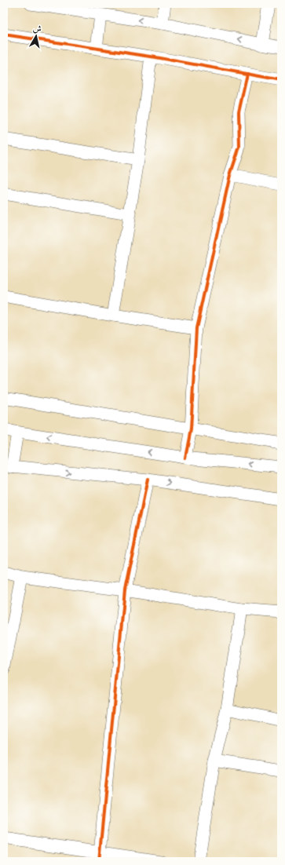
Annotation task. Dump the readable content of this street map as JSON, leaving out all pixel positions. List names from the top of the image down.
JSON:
{
  "north": "top"
}
